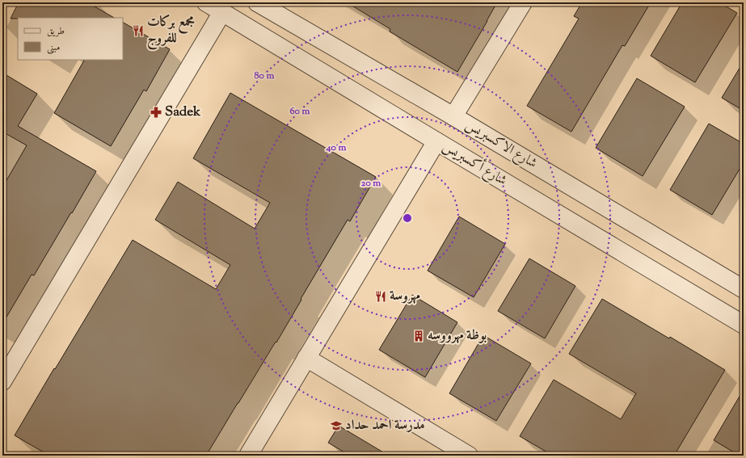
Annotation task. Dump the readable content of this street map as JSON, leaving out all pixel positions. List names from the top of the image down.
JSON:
{
  "streets": {
    "street": ["شارع الاكسبريس", "شارع أكسبريس"]
  },
  "places": {
    "restaurant": ["مجمع بركات للفروج", "مهروسة"],
    "pharmacy": ["Sadek"],
    "building": ["بوظة مهرووسه"],
    "school or university": ["مدرسة احمد حداد"]
  },
  "legend": ["طريق", "مبنى"],
  "rings": [
    "80 m",
    "60 m",
    "40 m",
    "20 m"
  ]
}
